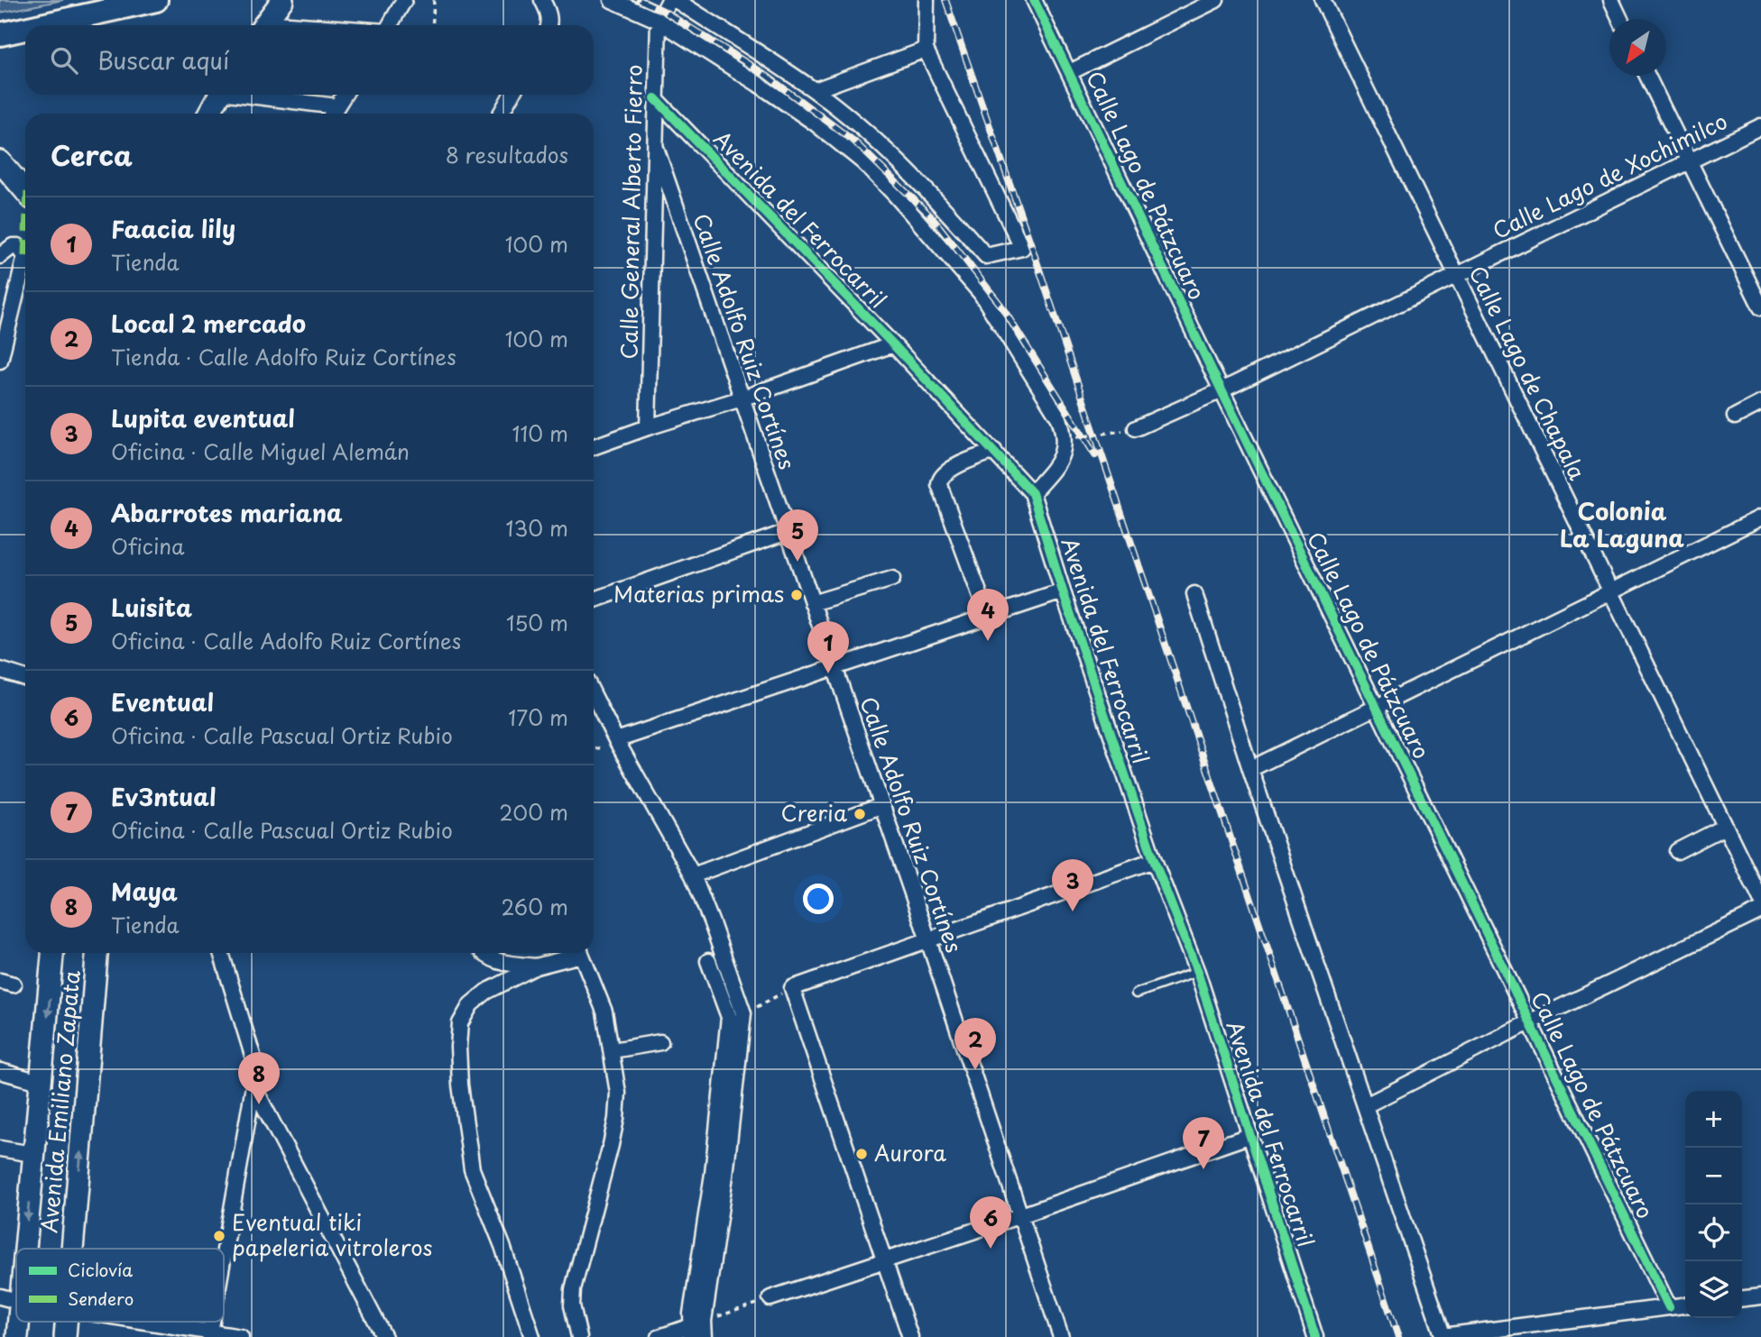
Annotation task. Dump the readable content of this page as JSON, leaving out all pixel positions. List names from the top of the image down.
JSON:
{
  "streets": {
    "main road": ["Avenida Emiliano Zapata"],
    "street": [
      "Calle Lago de Xochimilco",
      "Calle Lago de Pátzcuaro",
      "Calle General Alberto Fierro",
      "Avenida del Ferrocarril",
      "Calle Adolfo Ruiz Cortínes",
      "Calle Lago de Chapala"
    ]
  },
  "crossings": [
    ["Calle Lago de Xochimilco", "Calle Lago de Pátzcuaro"],
    ["Calle Lago de Xochimilco", "Calle Lago de Chapala"],
    ["Calle General Alberto Fierro", "Avenida del Ferrocarril"],
    ["Calle General Alberto Fierro", "Calle Adolfo Ruiz Cortínes"]
  ],
  "districts": ["Colonia La Laguna"],
  "places": [
    "Materias primas",
    "Creria",
    "Aurora",
    "Eventual tiki papeleria vitroleros"
  ],
  "legend": ["Ciclovía", "Sendero"],
  "north": "bottom left",
  "page": {
    "search": "Buscar aquí",
    "heading": ["Cerca", "8 resultados"],
    "list": [
      {
        "mark": "1",
        "name": "Faacia lily",
        "note": "Tienda",
        "value": "100 m"
      },
      {
        "mark": "2",
        "name": "Local 2 mercado",
        "note": "Tienda · Calle Adolfo Ruiz Cortínes",
        "value": "100 m"
      },
      {
        "mark": "3",
        "name": "Lupita eventual",
        "note": "Oficina · Calle Miguel Alemán",
        "value": "110 m"
      },
      {
        "mark": "4",
        "name": "Abarrotes mariana",
        "note": "Oficina",
        "value": "130 m"
      },
      {
        "mark": "5",
        "name": "Luisita",
        "note": "Oficina · Calle Adolfo Ruiz Cortínes",
        "value": "150 m"
      },
      {
        "mark": "6",
        "name": "Eventual",
        "note": "Oficina · Calle Pascual Ortiz Rubio",
        "value": "170 m"
      },
      {
        "mark": "7",
        "name": "Ev3ntual",
        "note": "Oficina · Calle Pascual Ortiz Rubio",
        "value": "200 m"
      },
      {
        "mark": "8",
        "name": "Maya",
        "note": "Tienda",
        "value": "260 m"
      }
    ],
    "pins": [
      "5",
      "4",
      "1",
      "3",
      "2",
      "8",
      "7",
      "6"
    ],
    "map_buttons": ["+", "−"]
  }
}
